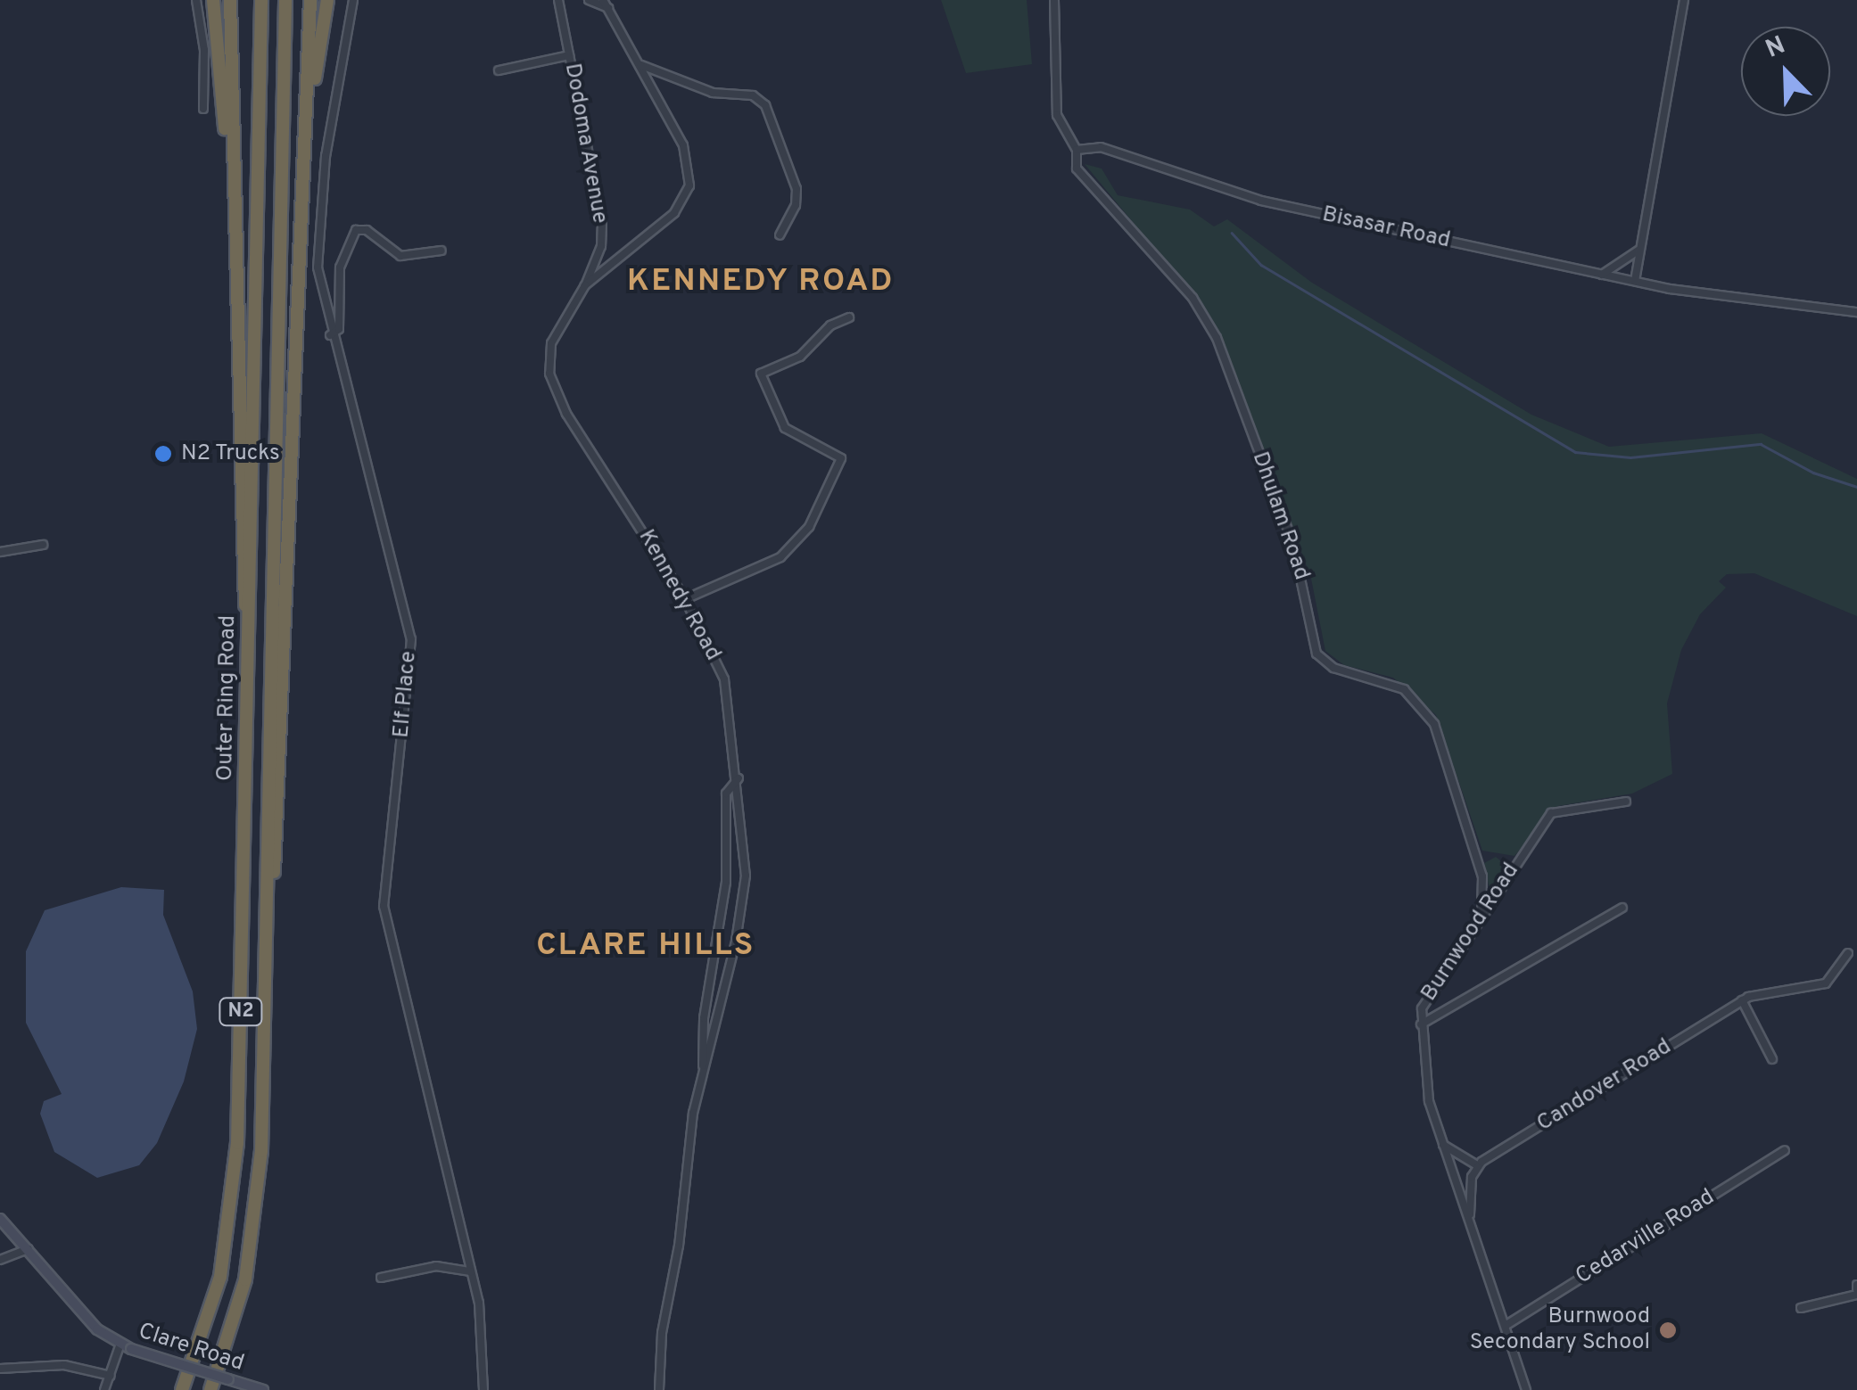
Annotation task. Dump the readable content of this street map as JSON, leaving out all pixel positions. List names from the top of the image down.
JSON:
{
  "streets": {
    "highway": ["Outer Ring Road", "N2"],
    "street": [
      "Dodoma Avenue",
      "Bisasar Road",
      "Dhulam Road",
      "Kennedy Road",
      "Elf Place",
      "Burnwood Road",
      "Candover Road",
      "Cedarville Road",
      "Clare Road"
    ]
  },
  "crossings": [
    ["Dodoma Avenue", "Kennedy Road"],
    ["Bisasar Road", "Dhulam Road"],
    ["Dhulam Road", "Burnwood Road"],
    ["Burnwood Road", "Cedarville Road"]
  ],
  "districts": ["KENNEDY ROAD", "CLARE HILLS"],
  "places": ["N2 Trucks", "Burnwood Secondary School"],
  "north": "top left"
}
